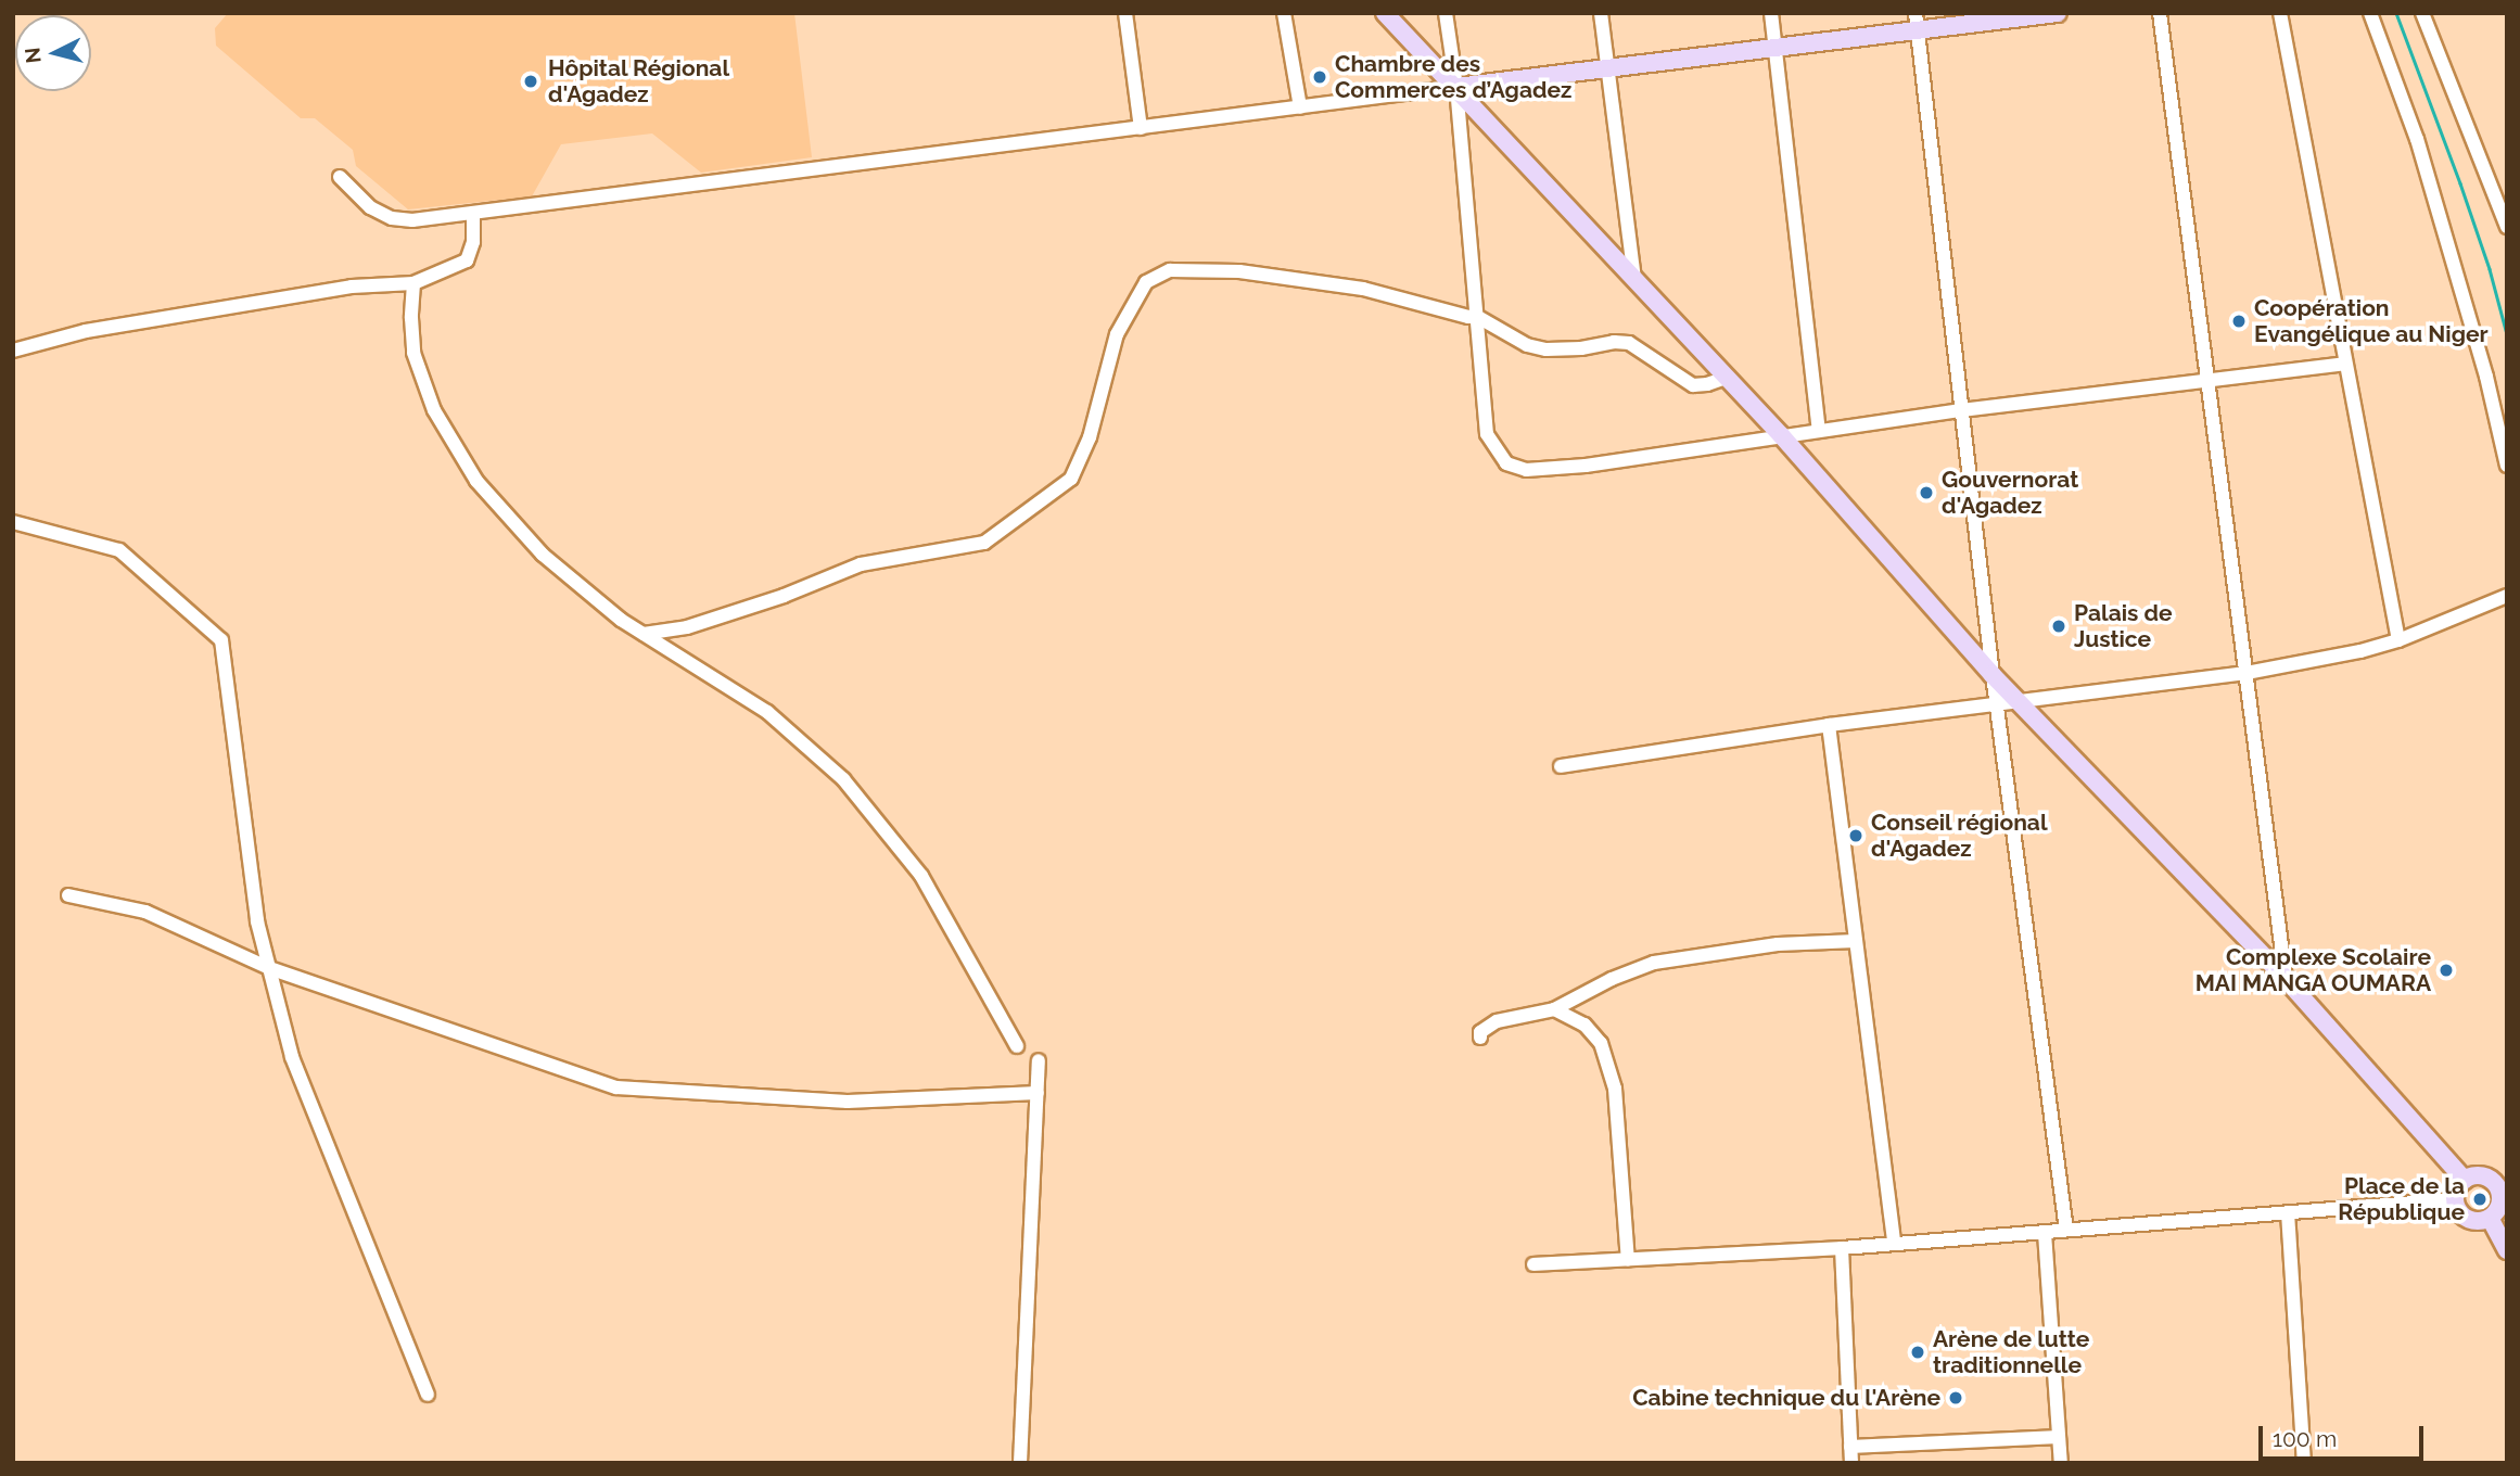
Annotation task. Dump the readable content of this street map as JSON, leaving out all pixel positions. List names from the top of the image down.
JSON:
{
  "places": [
    "Chambre des Commerces d’Agadez",
    "Hôpital Régional d'Agadez",
    "Coopération Evangélique au Niger",
    "Gouvernorat d'Agadez",
    "Palais de Justice",
    "Conseil régional d'Agadez",
    "Complexe Scolaire MAI MANGA OUMARA",
    "Place de la République",
    "Arène de lutte traditionnelle",
    "Cabine technique du l'Arène"
  ],
  "scale_bar": "100 m",
  "north": "left"
}
